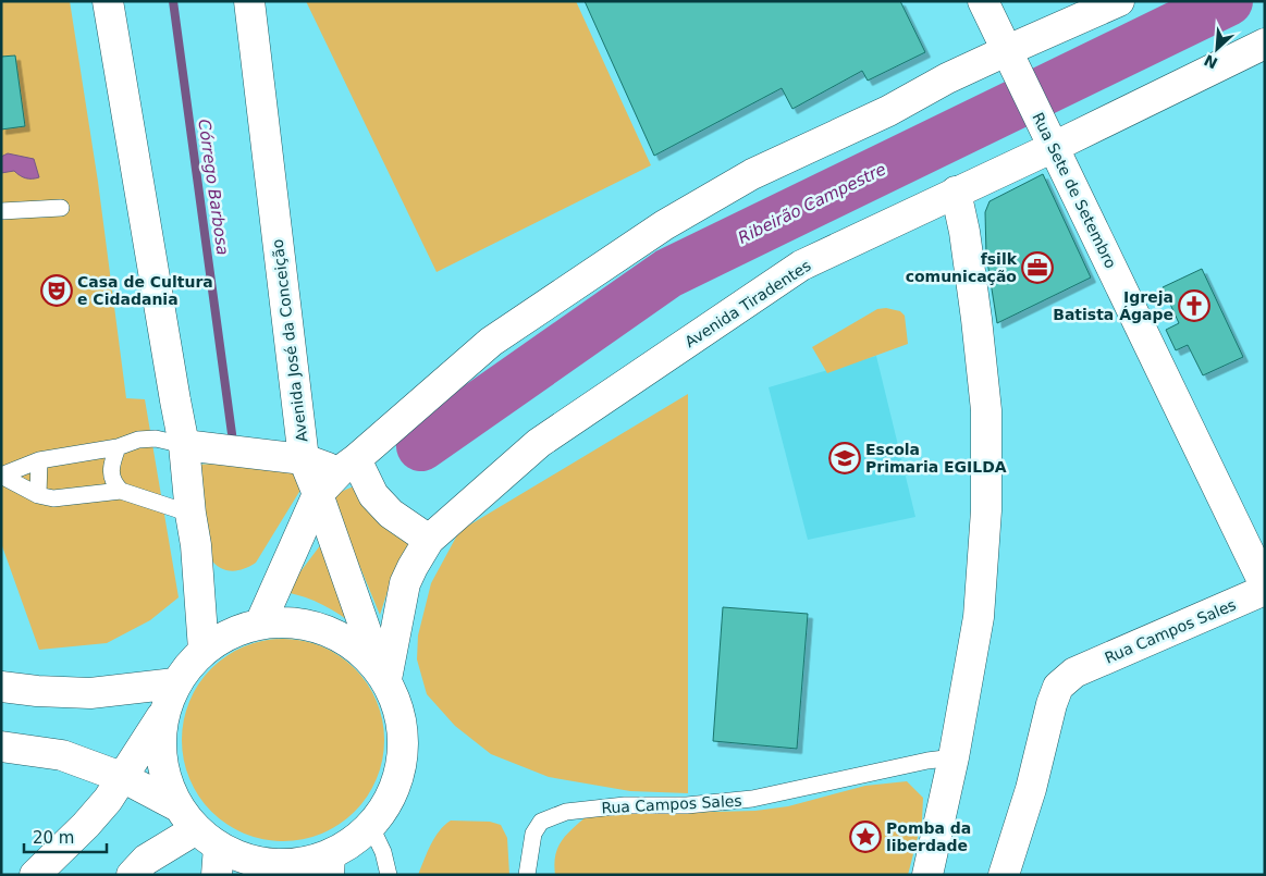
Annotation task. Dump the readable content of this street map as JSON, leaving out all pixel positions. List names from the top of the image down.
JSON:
{
  "streets": {
    "main road": [
      "Rua Sete de Setembro",
      "Avenida Tiradentes",
      "Avenida José da Conceição",
      "Rua Campos Sales"
    ]
  },
  "crossings": [
    ["Rua Sete de Setembro", "Avenida Tiradentes"],
    ["Avenida Tiradentes", "Avenida José da Conceição"]
  ],
  "water": ["Córrego Barbosa", "Ribeirão Campestre"],
  "places": {
    "office": ["fsilk comunicação"],
    "theatre": ["Casa de Cultura e Cidadania"],
    "church": ["Igreja Batista Ágape"],
    "school or university": ["Escola Primaria EGILDA"],
    "place": ["Pomba da liberdade"]
  },
  "scale_bar": "20 m",
  "north": "bottom left"
}
